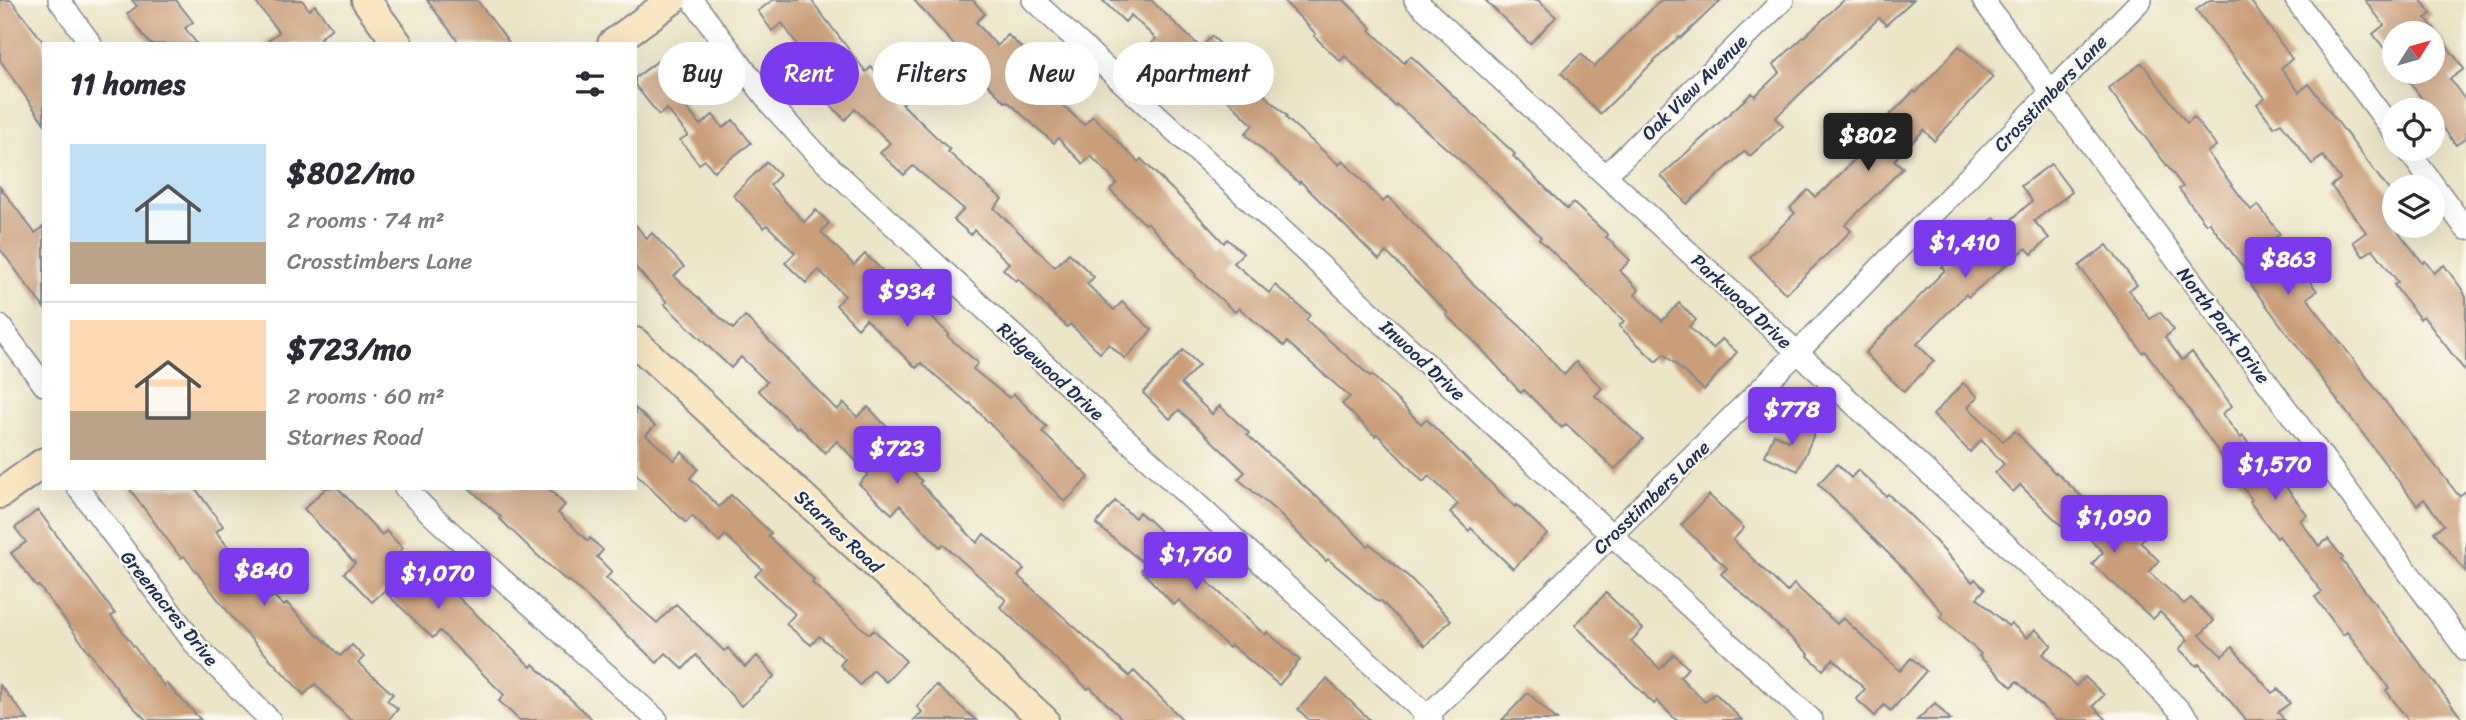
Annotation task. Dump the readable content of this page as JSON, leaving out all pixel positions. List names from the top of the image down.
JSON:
{
  "streets": {
    "main road": ["Starnes Road"],
    "street": [
      "Oak View Avenue",
      "Crosstimbers Lane",
      "Parkwood Drive",
      "North Park Drive",
      "Inwood Drive",
      "Ridgewood Drive",
      "Greenacres Drive"
    ]
  },
  "crossings": [
    ["Oak View Avenue", "Parkwood Drive"],
    ["Crosstimbers Lane", "Parkwood Drive"],
    ["Crosstimbers Lane", "North Park Drive"],
    ["Crosstimbers Lane", "Inwood Drive"],
    ["Crosstimbers Lane", "Ridgewood Drive"]
  ],
  "north": "top right",
  "page": {
    "chip": [
      "Buy",
      "Rent",
      "Filters",
      "New",
      "Apartment"
    ],
    "heading": "11 homes",
    "price": [
      "$802",
      "$1,410",
      "$863",
      "$934",
      "$778",
      "$723",
      "$1,570",
      "$1,090",
      "$1,760",
      "$840",
      "$1,070"
    ],
    "list": [
      {
        "name": "$802/mo",
        "note": "2 rooms · 74 m² · Crosstimbers Lane"
      },
      {
        "name": "$723/mo",
        "note": "2 rooms · 60 m² · Starnes Road"
      }
    ]
  }
}
